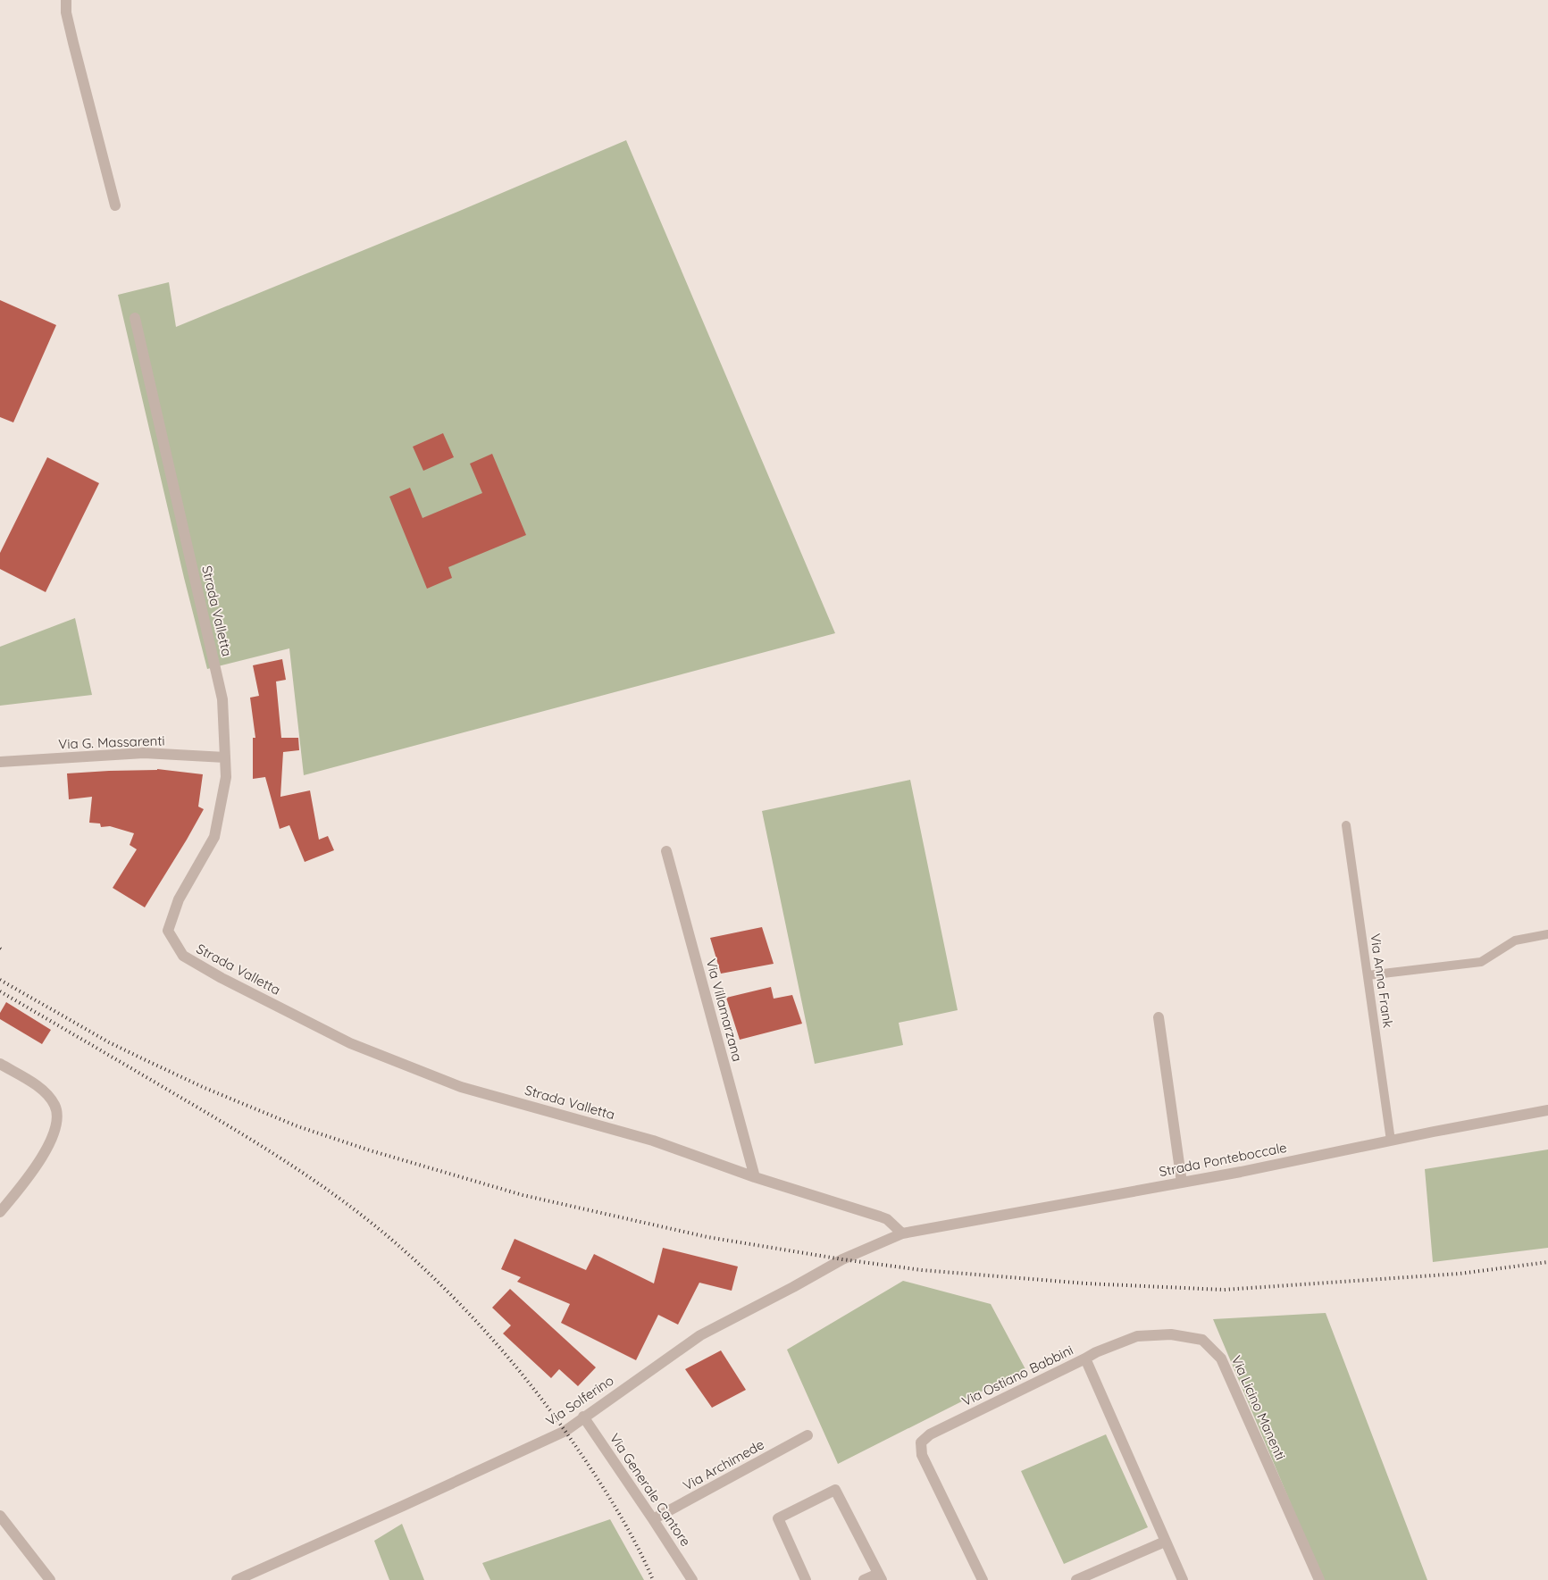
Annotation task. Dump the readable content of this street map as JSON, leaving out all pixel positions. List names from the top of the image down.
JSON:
{
  "streets": {
    "street": [
      "Strada Valletta",
      "Via G. Massarenti",
      "Via Villamarzana",
      "Strada Ponteboccale",
      "Via Ostiano Babbini",
      "Via Solferino",
      "Via Licino Manenti",
      "Via Archimede",
      "Via Generale Cantore"
    ],
    "lane": ["Via Anna Frank"]
  },
  "crossings": [
    ["Strada Valletta", "Via G. Massarenti"],
    ["Strada Valletta", "Via Villamarzana"],
    ["Strada Valletta", "Strada Ponteboccale"],
    ["Strada Valletta", "Via Solferino"],
    ["Via Anna Frank", "Strada Ponteboccale"],
    ["Strada Ponteboccale", "Via Solferino"],
    ["Via Ostiano Babbini", "Via Licino Manenti"],
    ["Via Solferino", "Via Generale Cantore"],
    ["Via Archimede", "Via Generale Cantore"]
  ]
}
